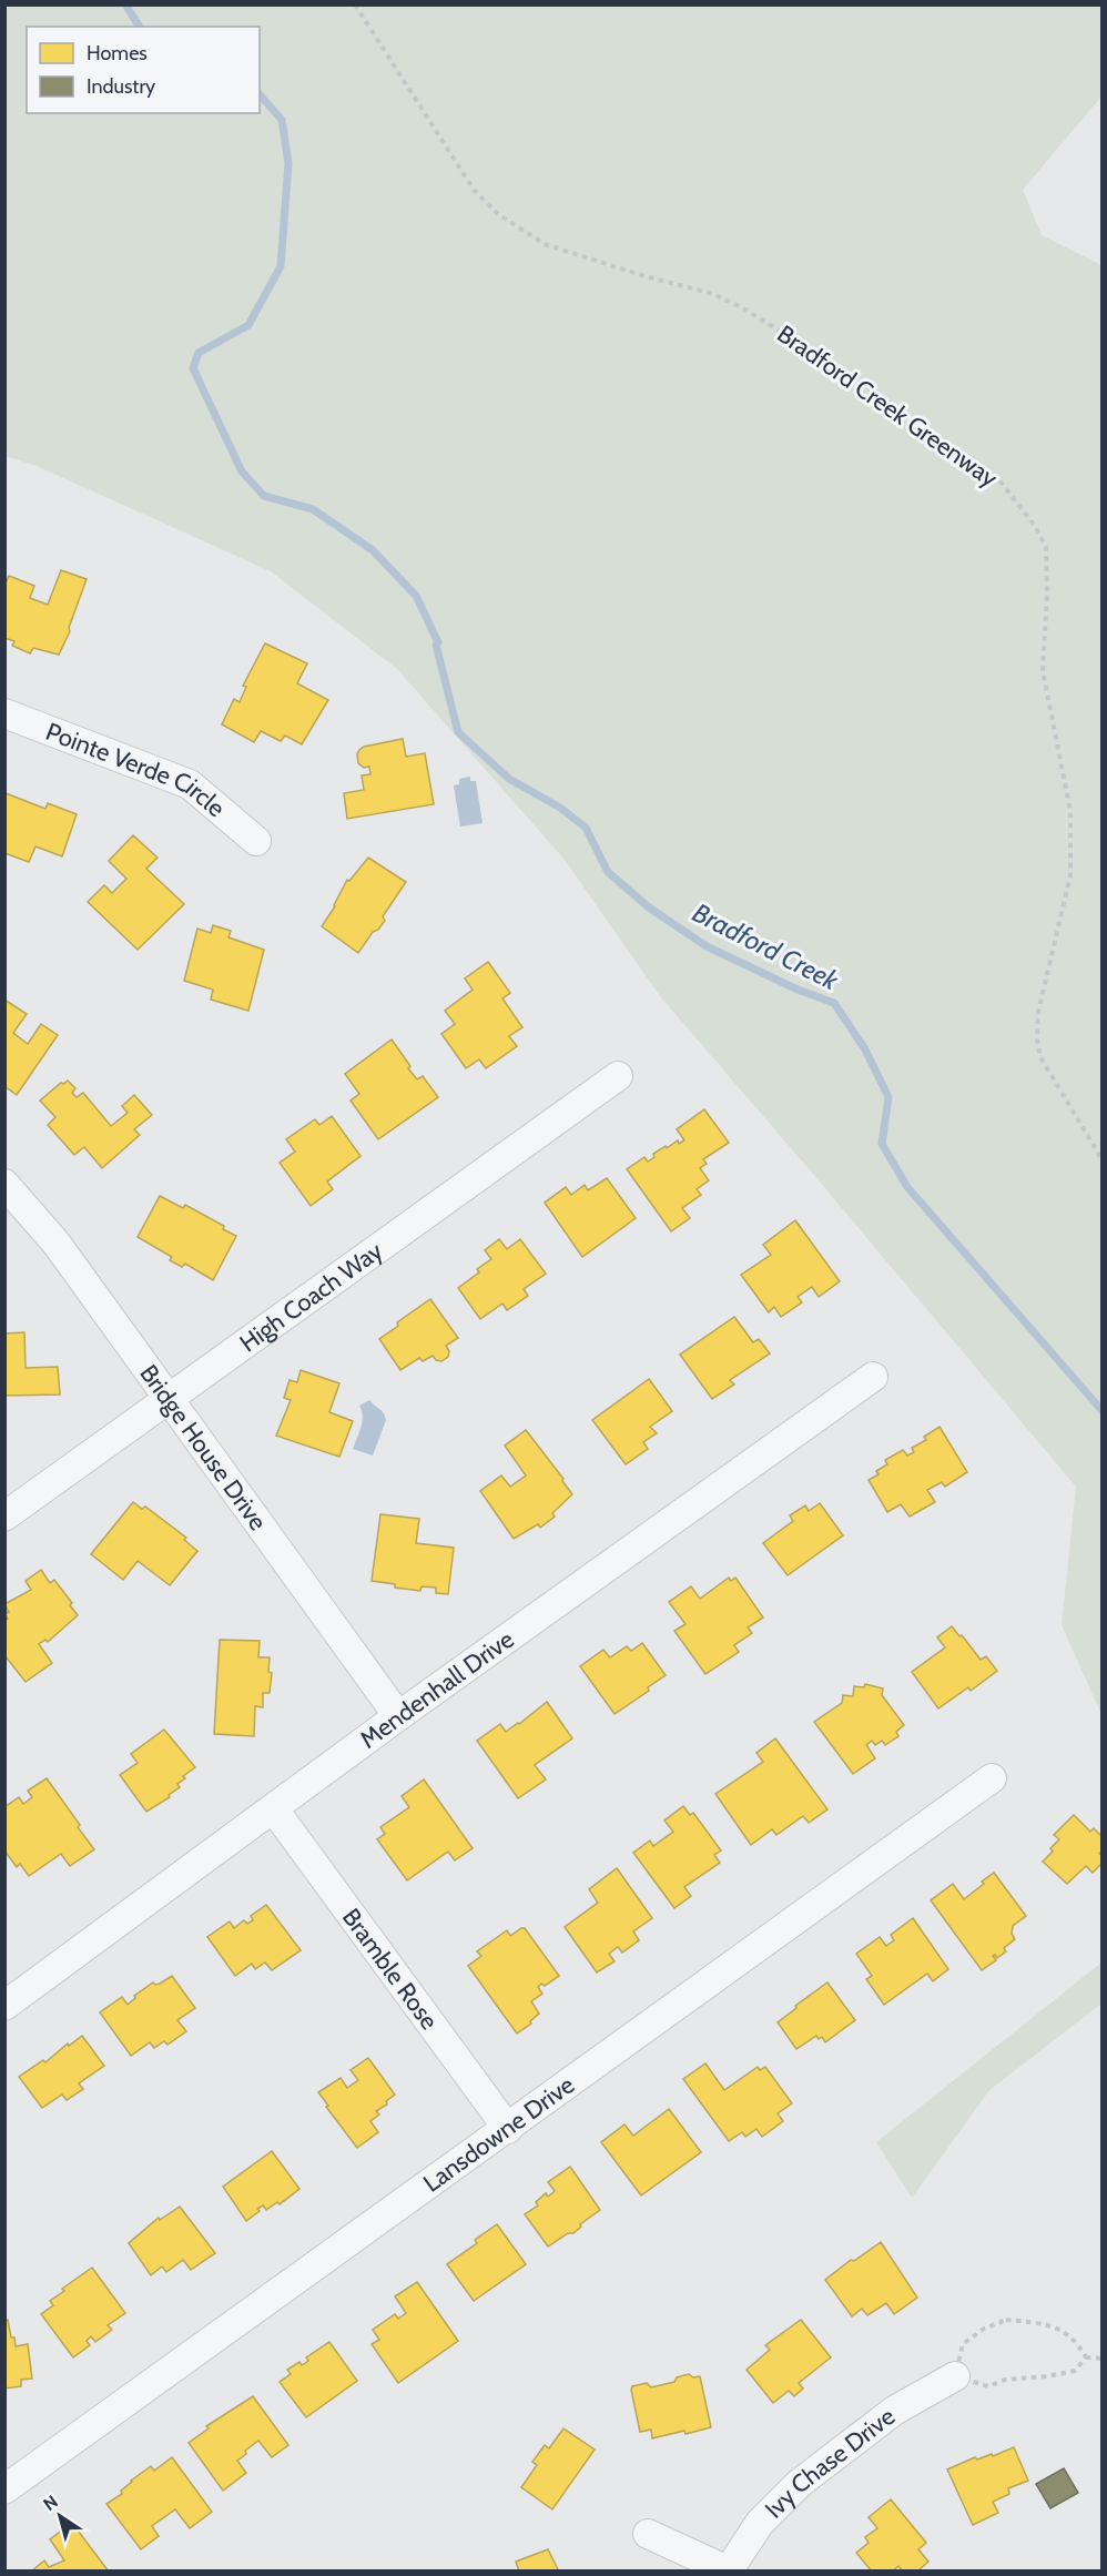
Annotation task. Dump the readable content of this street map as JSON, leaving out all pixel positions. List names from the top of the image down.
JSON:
{
  "streets": {
    "street": [
      "Pointe Verde Circle",
      "High Coach Way",
      "Bridge House Drive",
      "Mendenhall Drive",
      "Bramble Rose",
      "Lansdowne Drive",
      "Ivy Chase Drive"
    ],
    "path": ["Bradford Creek Greenway"]
  },
  "crossings": [
    ["High Coach Way", "Bridge House Drive"],
    ["Bridge House Drive", "Mendenhall Drive"],
    ["Mendenhall Drive", "Bramble Rose"],
    ["Bramble Rose", "Lansdowne Drive"]
  ],
  "water": ["Bradford Creek"],
  "legend": ["Homes", "Industry"],
  "north": "top left"
}
